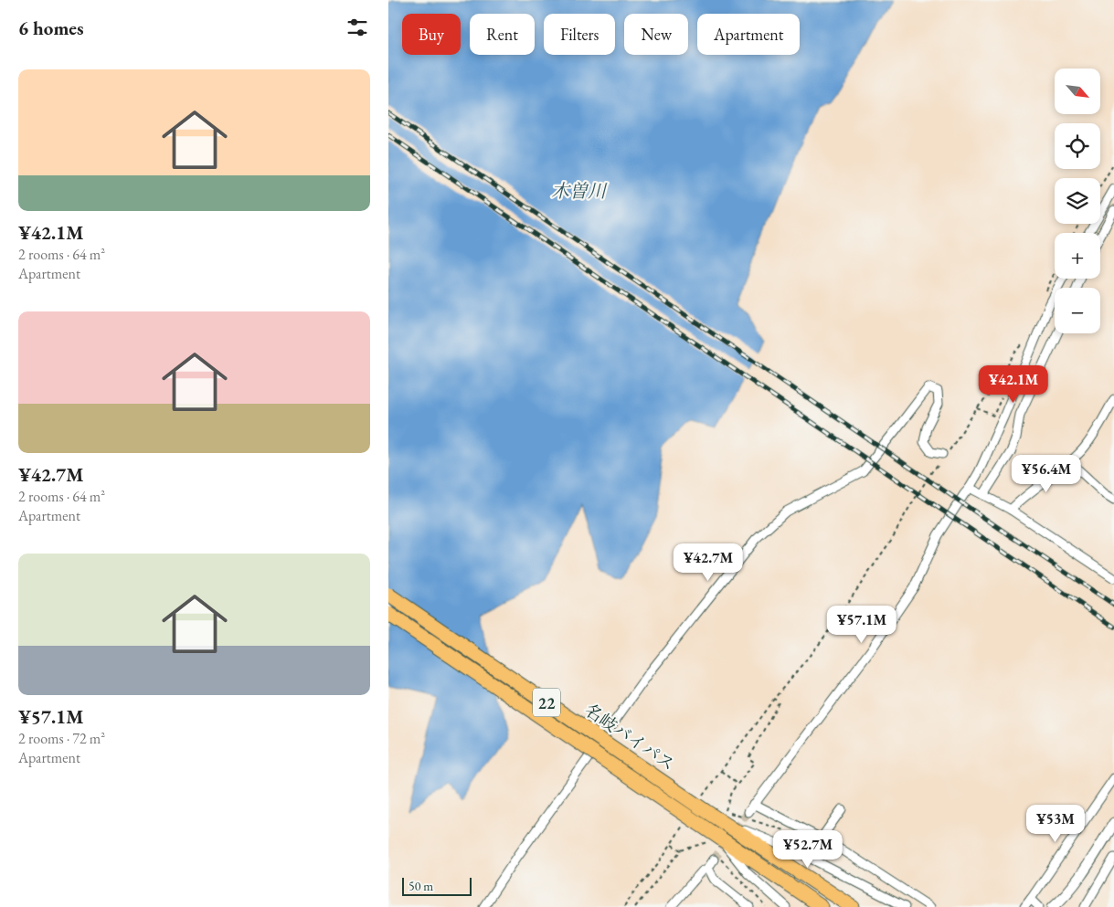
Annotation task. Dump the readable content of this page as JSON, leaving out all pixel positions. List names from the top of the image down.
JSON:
{
  "streets": {
    "highway": ["22", "名岐バイパス"]
  },
  "water": ["木曽川"],
  "scale_bar": "50 m",
  "north": "bottom right",
  "page": {
    "heading": "6 homes",
    "chip": [
      "Buy",
      "Rent",
      "Filters",
      "New",
      "Apartment"
    ],
    "list": [
      {
        "name": "¥42.1M",
        "note": "2 rooms · 64 m² · Apartment"
      },
      {
        "name": "¥42.7M",
        "note": "2 rooms · 64 m² · Apartment"
      },
      {
        "name": "¥57.1M",
        "note": "2 rooms · 72 m² · Apartment"
      }
    ],
    "map_buttons": ["+", "−"],
    "price": [
      "¥42.1M",
      "¥56.4M",
      "¥42.7M",
      "¥57.1M",
      "¥53M",
      "¥52.7M"
    ],
    "scale": "50 m"
  }
}
